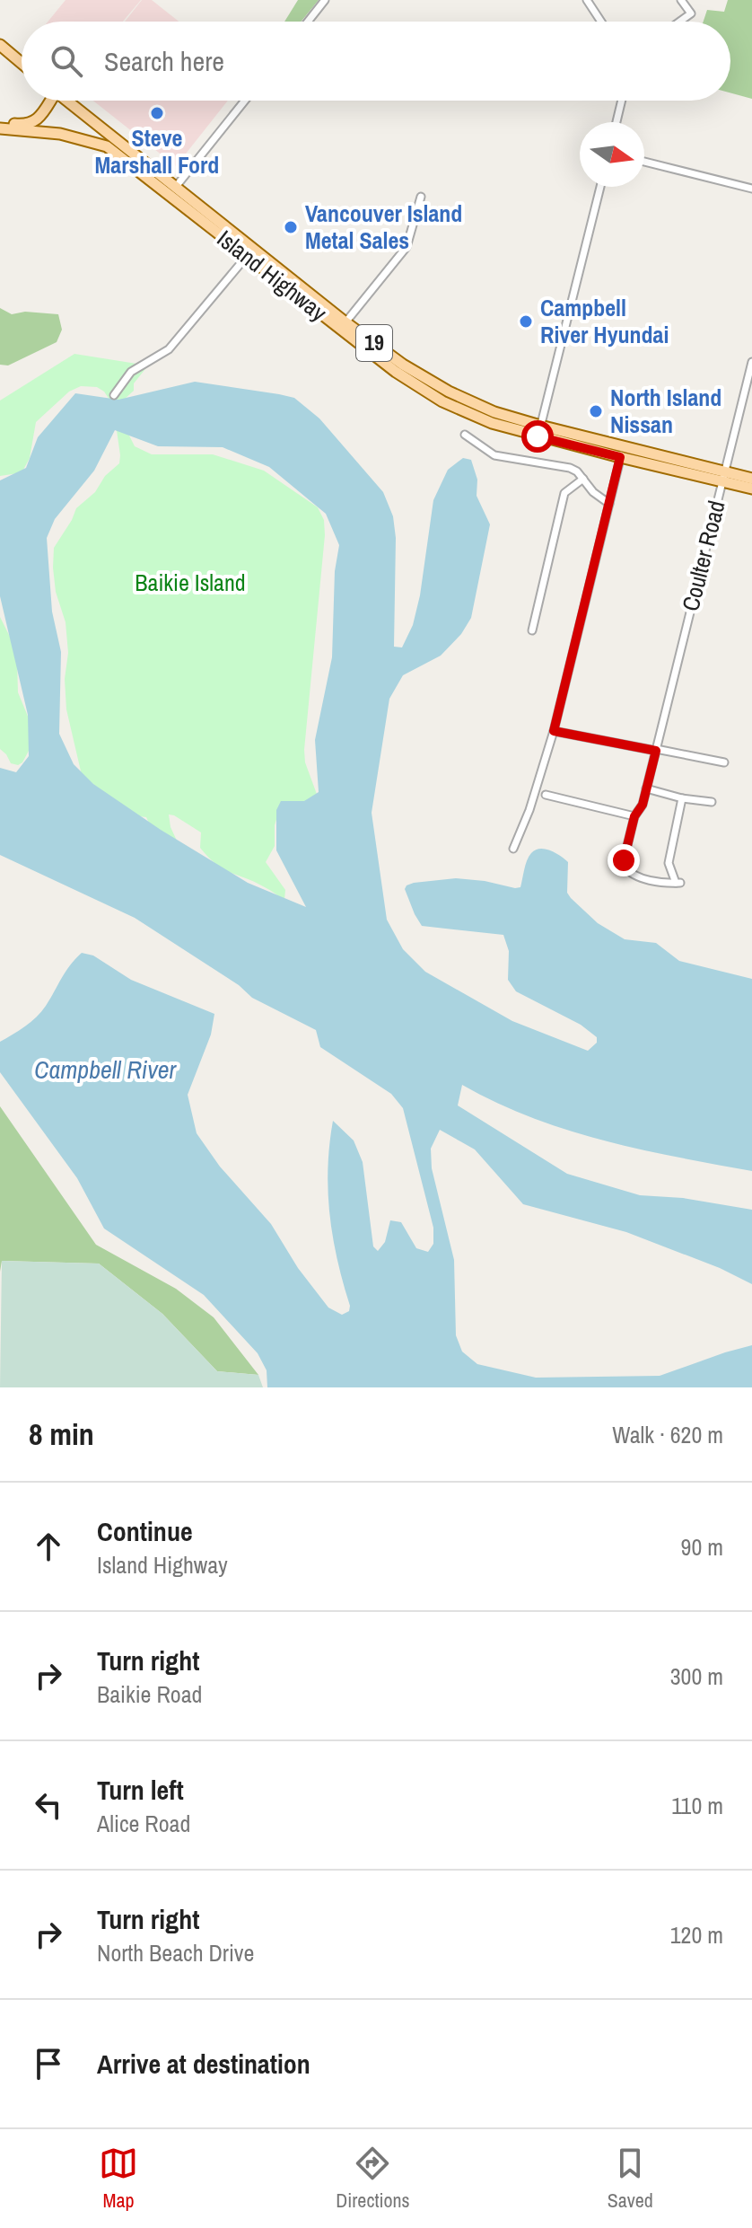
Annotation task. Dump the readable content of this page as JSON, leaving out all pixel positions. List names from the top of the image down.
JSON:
{
  "streets": {
    "main road": ["Island Highway", "19"],
    "street": ["Coulter Road"]
  },
  "crossings": [
    ["Island Highway", "Coulter Road"]
  ],
  "water": ["Campbell River"],
  "parks": ["Baikie Island"],
  "places": [
    "Steve Marshall Ford",
    "Vancouver Island Metal Sales",
    "Campbell River Hyundai",
    "North Island Nissan"
  ],
  "north": "right",
  "page": {
    "search": "Search here",
    "heading": ["8 min", "Walk · 620 m"],
    "list": [
      ["Continue", "Island Highway", "90 m"],
      ["Turn right", "Baikie Road", "300 m"],
      ["Turn left", "Alice Road", "110 m"],
      ["Turn right", "North Beach Drive", "120 m"],
      "Arrive at destination"
    ],
    "nav": ["Map", "Directions", "Saved"]
  }
}
